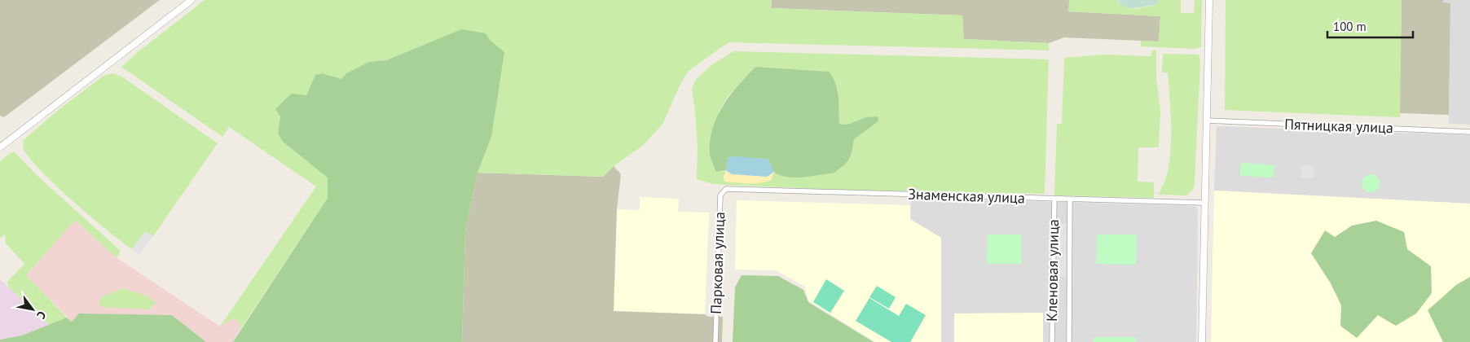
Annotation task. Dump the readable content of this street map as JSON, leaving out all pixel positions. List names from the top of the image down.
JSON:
{
  "streets": {
    "street": [
      "Пятницкая улица",
      "Знаменская улица",
      "Парковая улица",
      "Кленовая улица"
    ]
  },
  "crossings": [
    ["Знаменская улица", "Парковая улица"],
    ["Знаменская улица", "Кленовая улица"]
  ],
  "scale_bar": "100 m",
  "north": "bottom right"
}
